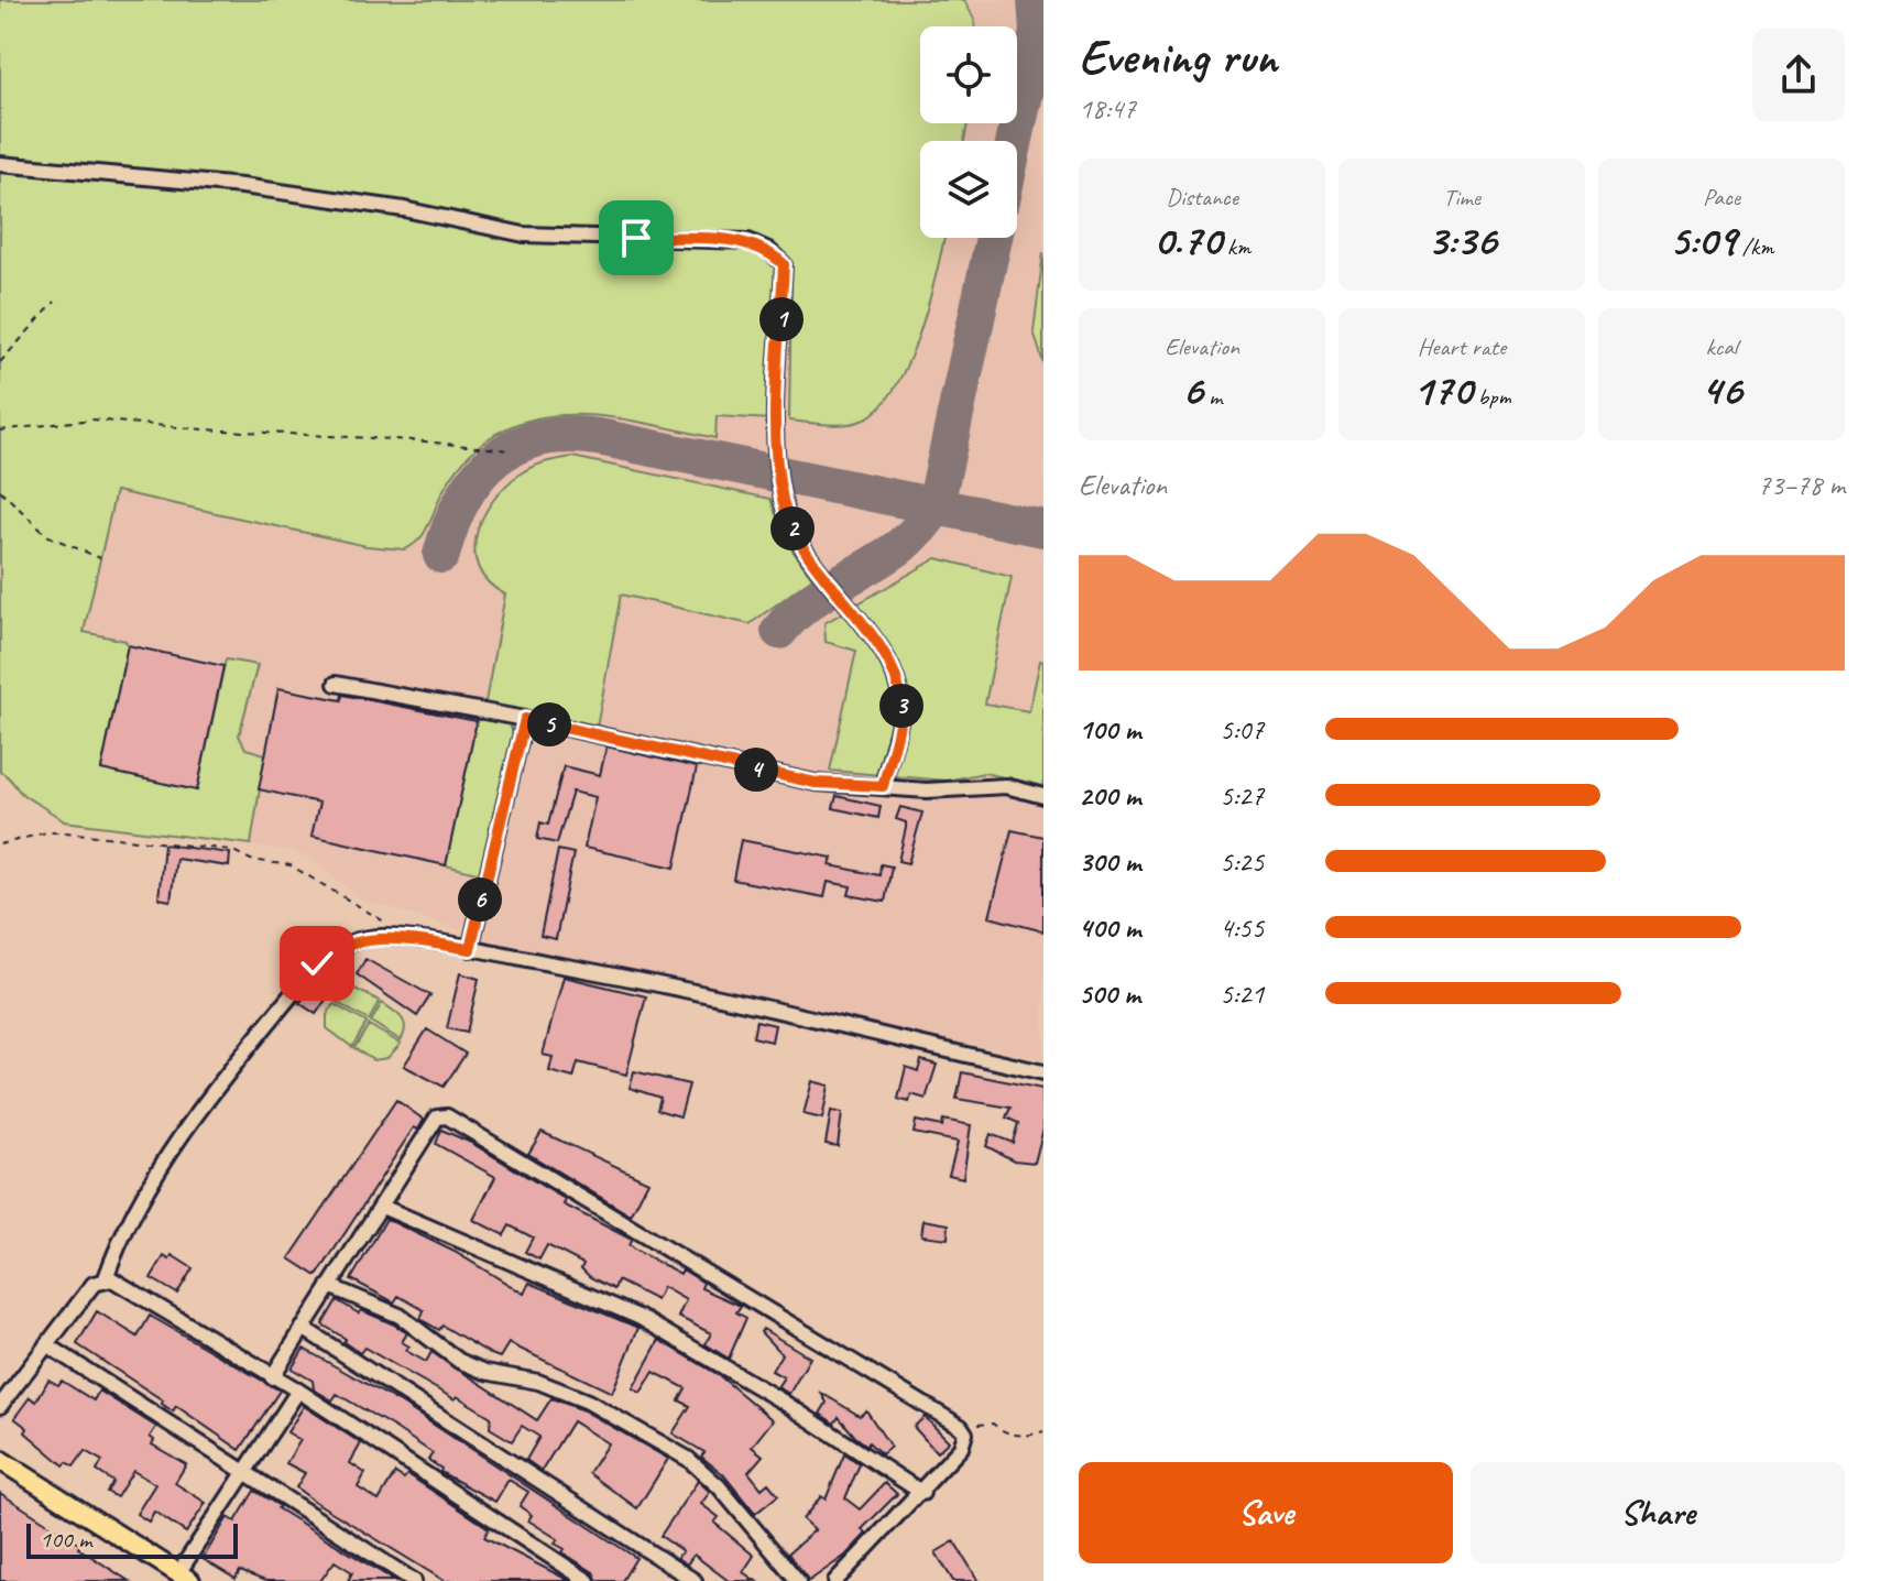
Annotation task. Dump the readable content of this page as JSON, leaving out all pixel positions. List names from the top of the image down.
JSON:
{
  "scale_bar": "100 m",
  "page": {
    "heading": ["Evening run", "18:47"],
    "stats": [
      ["Distance", "0.70 km"],
      ["Time", "3:36"],
      ["Pace", "5:09 /km"],
      ["Elevation", "6 m"],
      ["Heart rate", "170 bpm"],
      ["kcal", "46"]
    ],
    "pins": [
      "1",
      "2",
      "3",
      "5",
      "4",
      "6"
    ],
    "chart": ["Elevation", "73–78 m"],
    "list": [
      {
        "name": "100 m",
        "note": "5:07"
      },
      {
        "name": "200 m",
        "note": "5:27"
      },
      {
        "name": "300 m",
        "note": "5:25"
      },
      {
        "name": "400 m",
        "note": "4:55"
      },
      {
        "name": "500 m",
        "note": "5:21"
      }
    ],
    "buttons": ["Save", "Share"],
    "scale": "100 m"
  }
}
